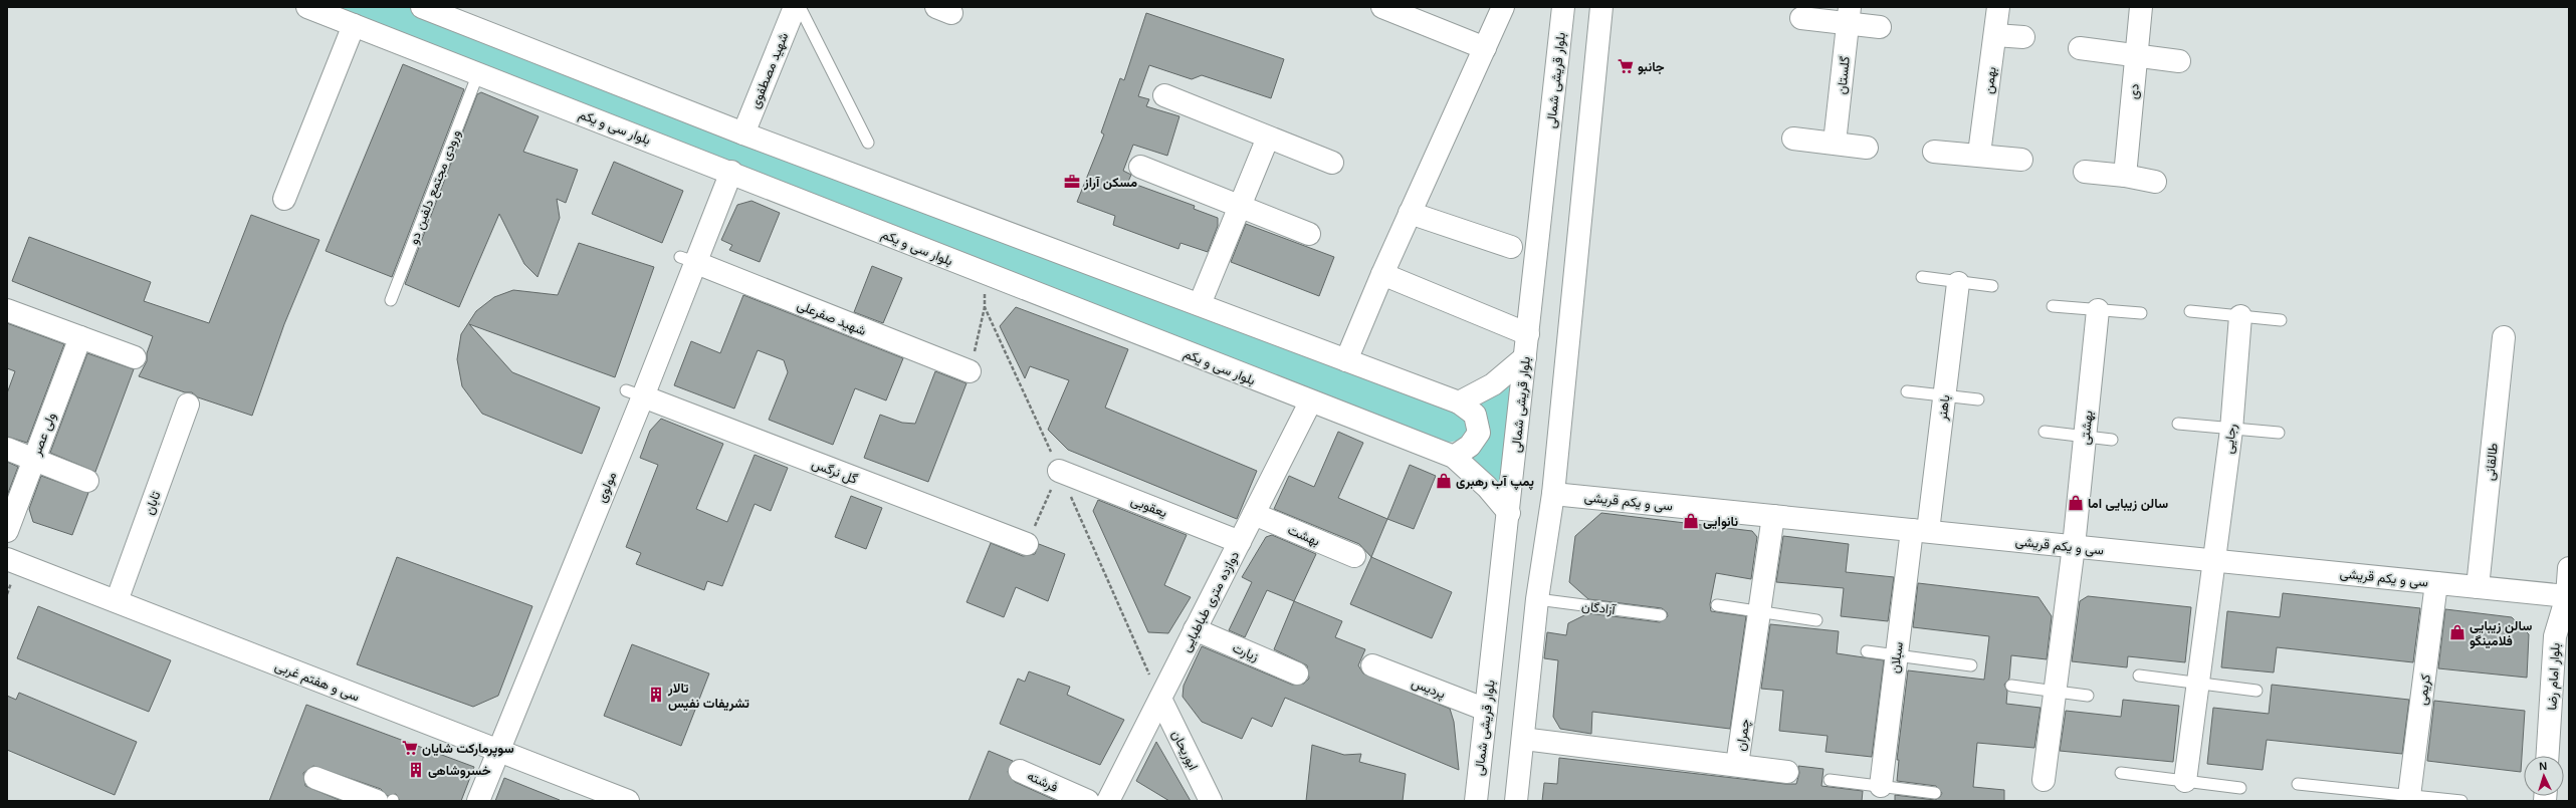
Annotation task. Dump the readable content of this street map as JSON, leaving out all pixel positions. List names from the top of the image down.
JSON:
{
  "streets": {
    "street": [
      "شهید مصطفوی",
      "گلستان",
      "بلوار قریشی شمالی",
      "بهمن",
      "دی",
      "بلوار سی و یکم",
      "شهید صفرعلی",
      "باهنر",
      "بهشتی",
      "ولی عصر",
      "رجایی",
      "طالقانی",
      "گل نرگس",
      "مولوی",
      "سی و یکم قریشی",
      "تابان",
      "یعقوبی",
      "بهشت",
      "دوازده متری طباطبایی",
      "زیارت",
      "سبلان",
      "بلوار امام رضا",
      "سی و هفتم غربی",
      "پردیس",
      "کریمی",
      "چمران",
      "ابوریحان",
      "فرشته"
    ],
    "lane": ["ورودی مجتمع دلفین دو", "آزادگان"]
  },
  "crossings": [
    ["بلوار قریشی شمالی", "بلوار سی و یکم"],
    ["بلوار قریشی شمالی", "پردیس"],
    ["بلوار سی و یکم", "ورودی مجتمع دلفین دو"],
    ["بلوار سی و یکم", "مولوی"],
    ["بلوار سی و یکم", "دوازده متری طباطبایی"],
    ["شهید صفرعلی", "مولوی"],
    ["باهنر", "سی و یکم قریشی"],
    ["باهنر", "سبلان"],
    ["بهشتی", "سی و یکم قریشی"],
    ["رجایی", "سی و یکم قریشی"],
    ["طالقانی", "سی و یکم قریشی"],
    ["گل نرگس", "مولوی"],
    ["مولوی", "سی و هفتم غربی"],
    ["سی و یکم قریشی", "سبلان"],
    ["سی و یکم قریشی", "بلوار امام رضا"],
    ["سی و یکم قریشی", "کریمی"],
    ["سی و یکم قریشی", "چمران"],
    ["تابان", "سی و هفتم غربی"],
    ["یعقوبی", "دوازده متری طباطبایی"],
    ["بهشت", "دوازده متری طباطبایی"],
    ["دوازده متری طباطبایی", "زیارت"],
    ["دوازده متری طباطبایی", "ابوریحان"]
  ],
  "places": {
    "supermarket": ["جانبو", "سوپرمارکت شایان"],
    "office": ["مسکن آراز"],
    "shop": [
      "پمپ آب رهبری",
      "سالن زیبایی اما",
      "نانوایی",
      "سالن زیبایی فلامینگو"
    ],
    "building": ["تالار تشریفات نفیس", "خسروشاهی"]
  },
  "north": "top"
}
